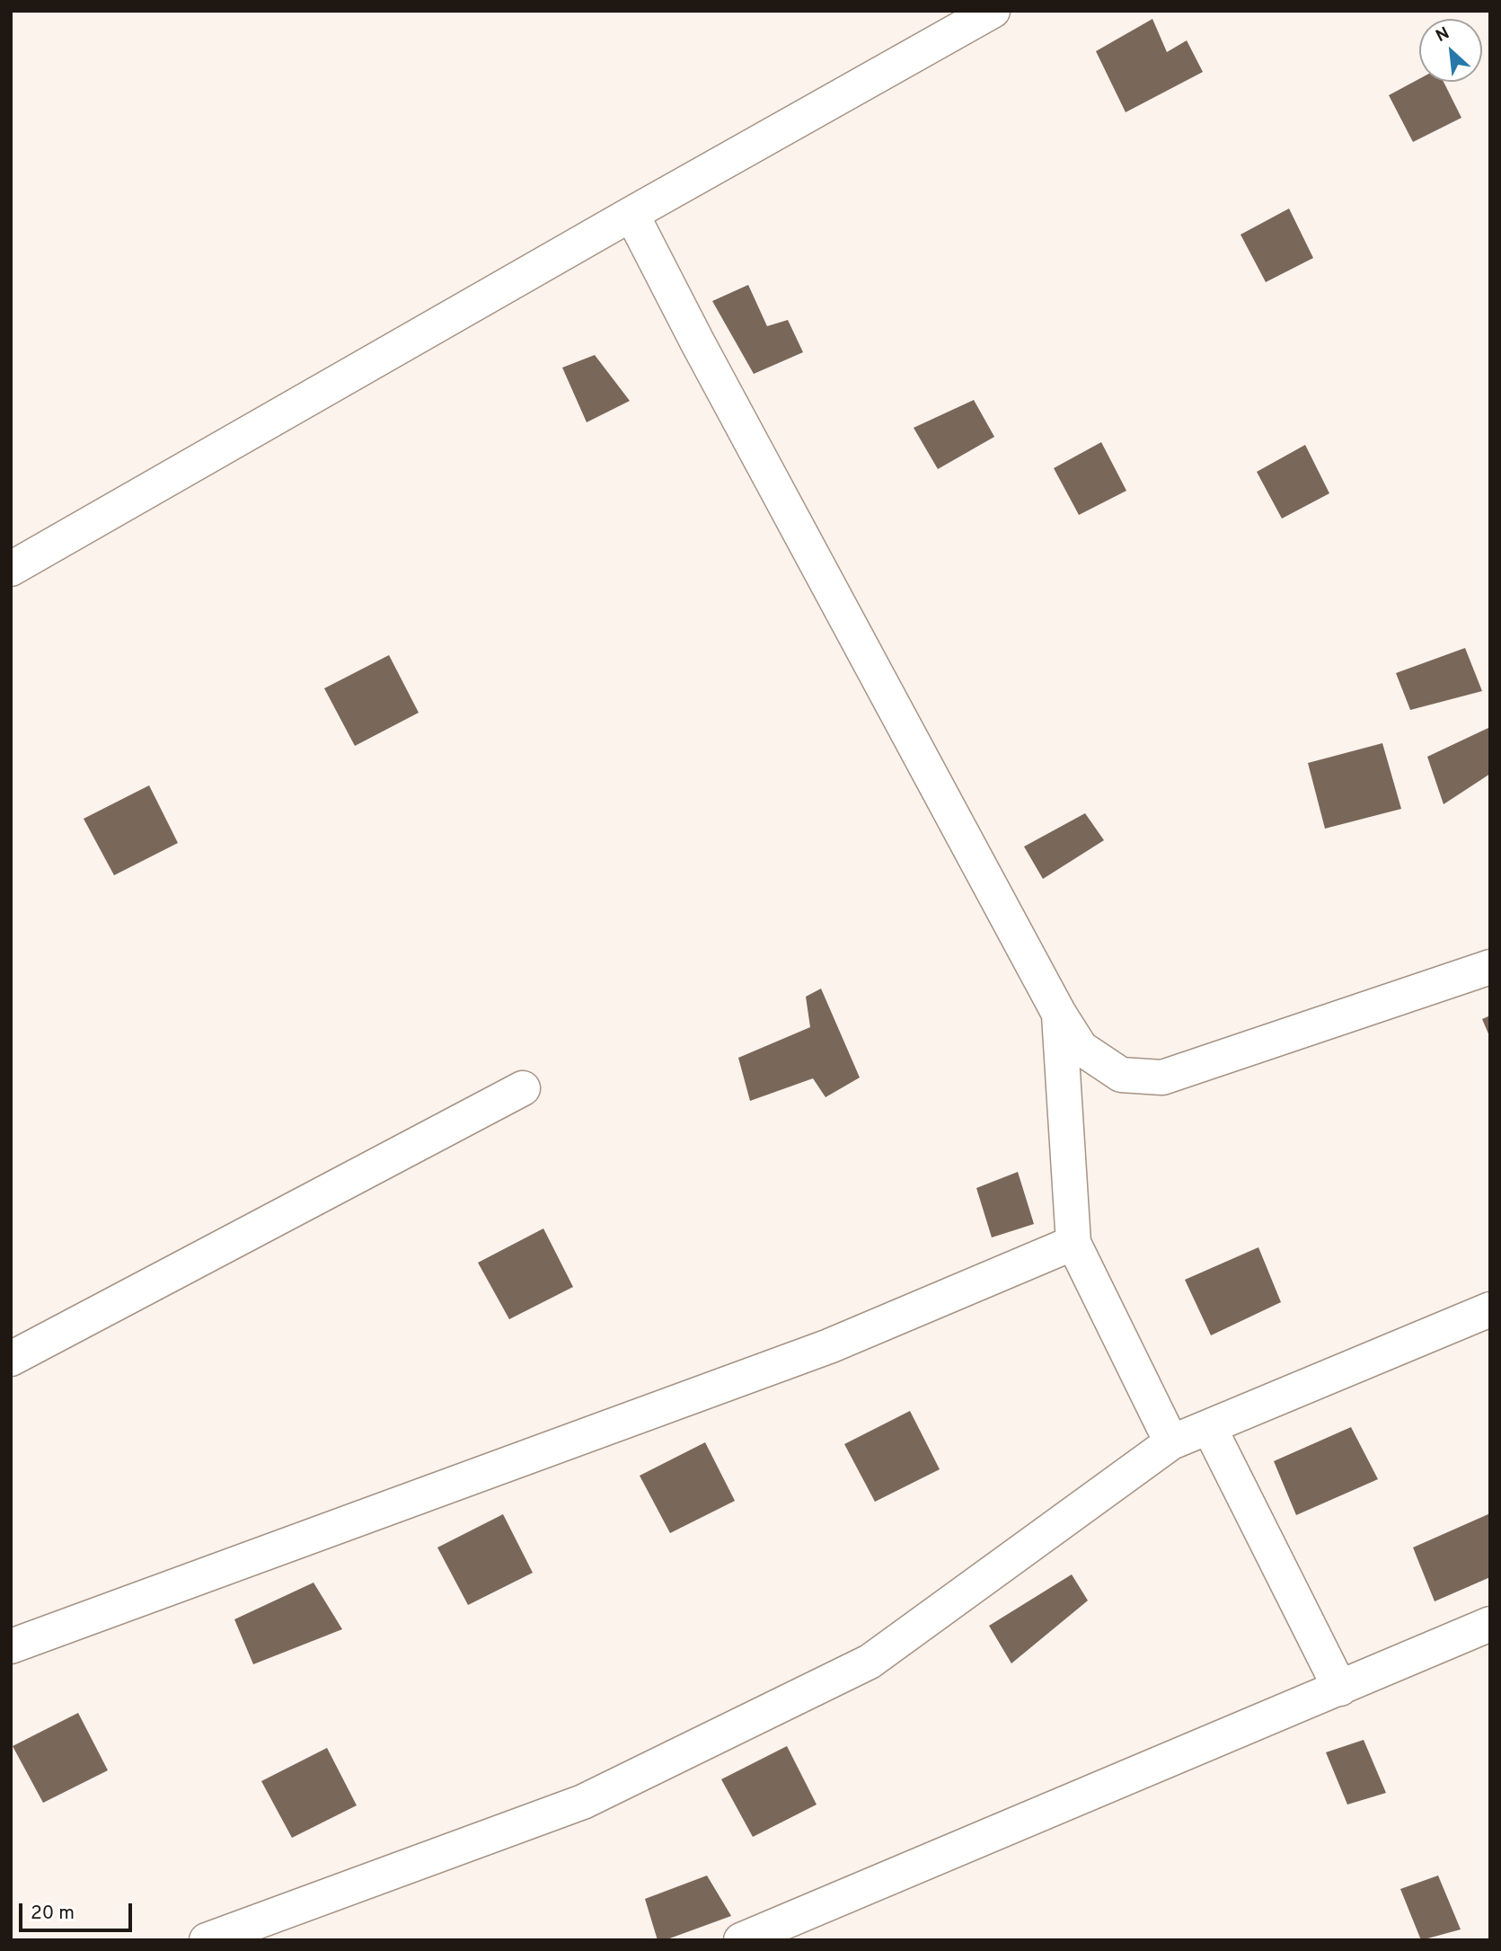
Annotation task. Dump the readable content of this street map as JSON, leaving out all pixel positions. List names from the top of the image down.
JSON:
{
  "scale_bar": "20 m",
  "north": "top left"
}
